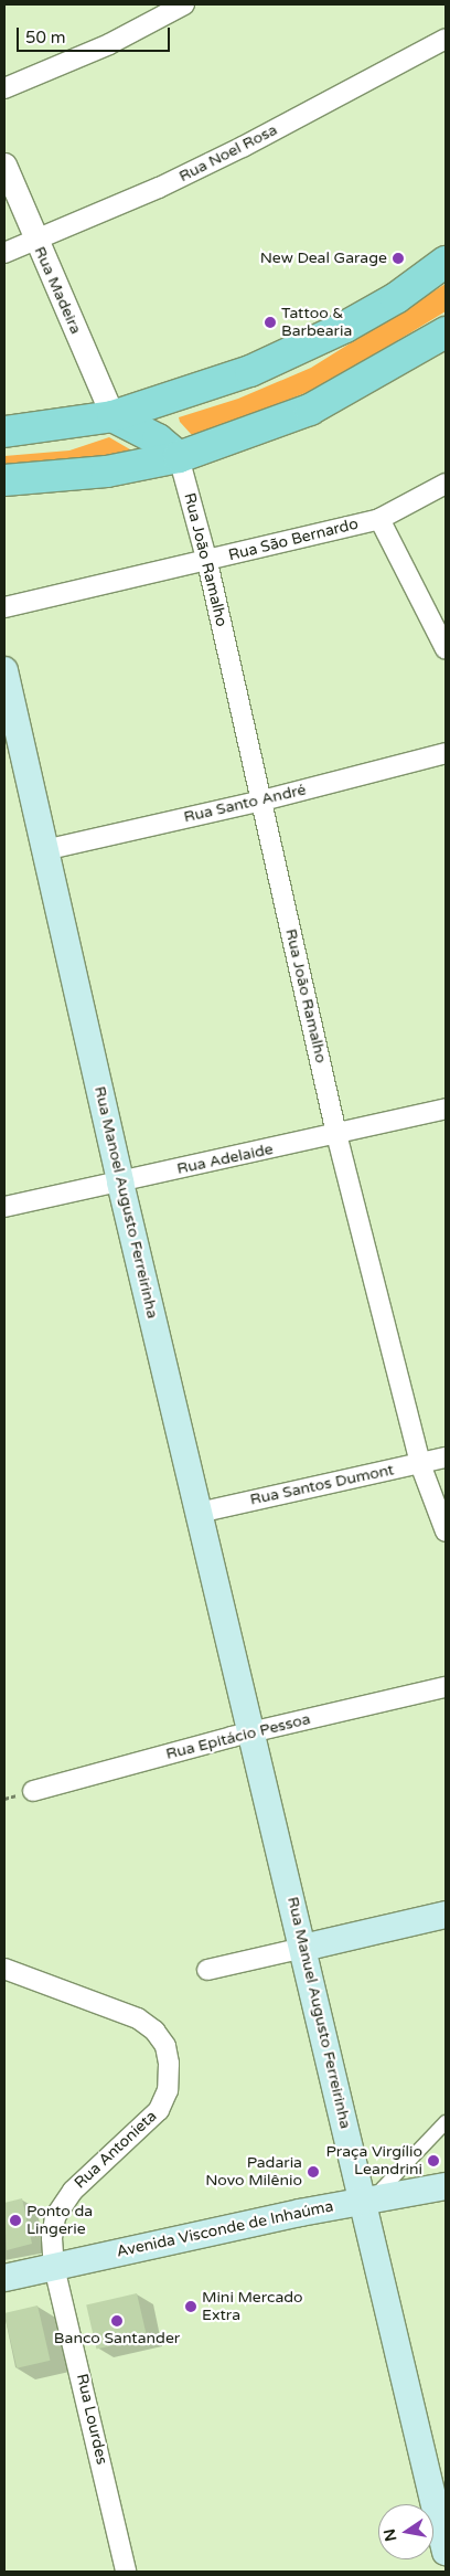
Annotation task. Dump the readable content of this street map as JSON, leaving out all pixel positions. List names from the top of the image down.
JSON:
{
  "streets": {
    "main road": ["Rua Manoel Augusto Ferreirinha", "Rua Manuel Augusto Ferreirinha", "Avenida Visconde de Inhaúma"],
    "street": [
      "Rua Noel Rosa",
      "Rua Madeira",
      "Rua São Bernardo",
      "Rua João Ramalho",
      "Rua Santo André",
      "Rua Adelaide",
      "Rua Santos Dumont",
      "Rua Epitácio Pessoa",
      "Rua Antonieta",
      "Rua Lourdes"
    ]
  },
  "crossings": [
    ["Rua Noel Rosa", "Rua Madeira"],
    ["Rua São Bernardo", "Rua João Ramalho"],
    ["Rua João Ramalho", "Rua Santo André"],
    ["Rua João Ramalho", "Rua Adelaide"],
    ["Rua João Ramalho", "Rua Santos Dumont"],
    ["Rua Santo André", "Rua Manoel Augusto Ferreirinha"],
    ["Rua Adelaide", "Rua Manoel Augusto Ferreirinha"],
    ["Rua Manoel Augusto Ferreirinha", "Rua Santos Dumont"],
    ["Rua Manoel Augusto Ferreirinha", "Rua Epitácio Pessoa"],
    ["Rua Manoel Augusto Ferreirinha", "Rua Manuel Augusto Ferreirinha"],
    ["Rua Epitácio Pessoa", "Rua Manuel Augusto Ferreirinha"],
    ["Rua Manuel Augusto Ferreirinha", "Avenida Visconde de Inhaúma"],
    ["Rua Antonieta", "Avenida Visconde de Inhaúma"],
    ["Rua Antonieta", "Rua Lourdes"],
    ["Avenida Visconde de Inhaúma", "Rua Lourdes"]
  ],
  "places": [
    "New Deal Garage",
    "Tattoo & Barbearia",
    "Praça Virgílio Leandrini",
    "Padaria Novo Milênio",
    "Ponto da Lingerie",
    "Mini Mercado Extra",
    "Banco Santander"
  ],
  "scale_bar": "50 m",
  "north": "left"
}
